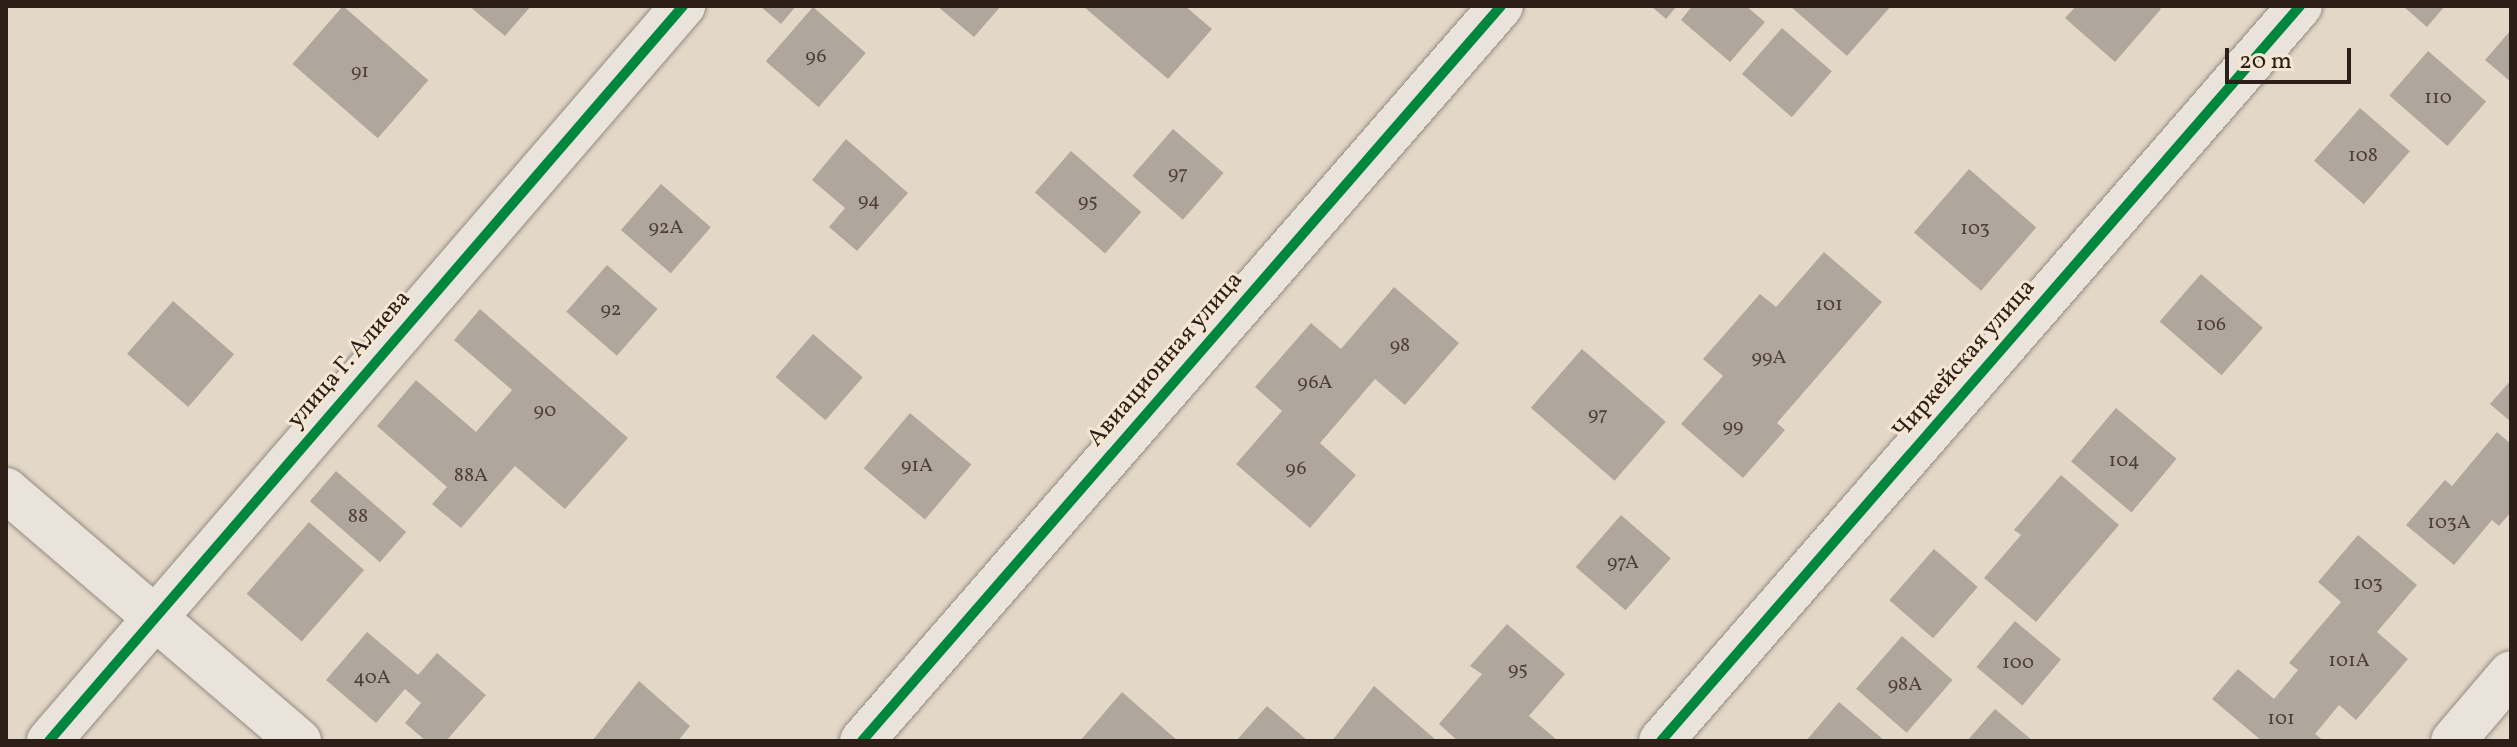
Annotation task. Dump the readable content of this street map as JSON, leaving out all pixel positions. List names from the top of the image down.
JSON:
{
  "streets": {
    "street": ["улица Г. Алиева", "Авиационная улица", "Чиркейская улица"]
  },
  "house_numbers": [
    "96",
    "91",
    "110",
    "108",
    "97",
    "94",
    "95",
    "92А",
    "103",
    "101",
    "92",
    "106",
    "98",
    "99А",
    "96А",
    "90",
    "97",
    "99",
    "104",
    "91А",
    "96",
    "88А",
    "88",
    "103А",
    "97А",
    "103",
    "101А",
    "100",
    "95",
    "40А",
    "98А",
    "101"
  ],
  "scale_bar": "20 m"
}
